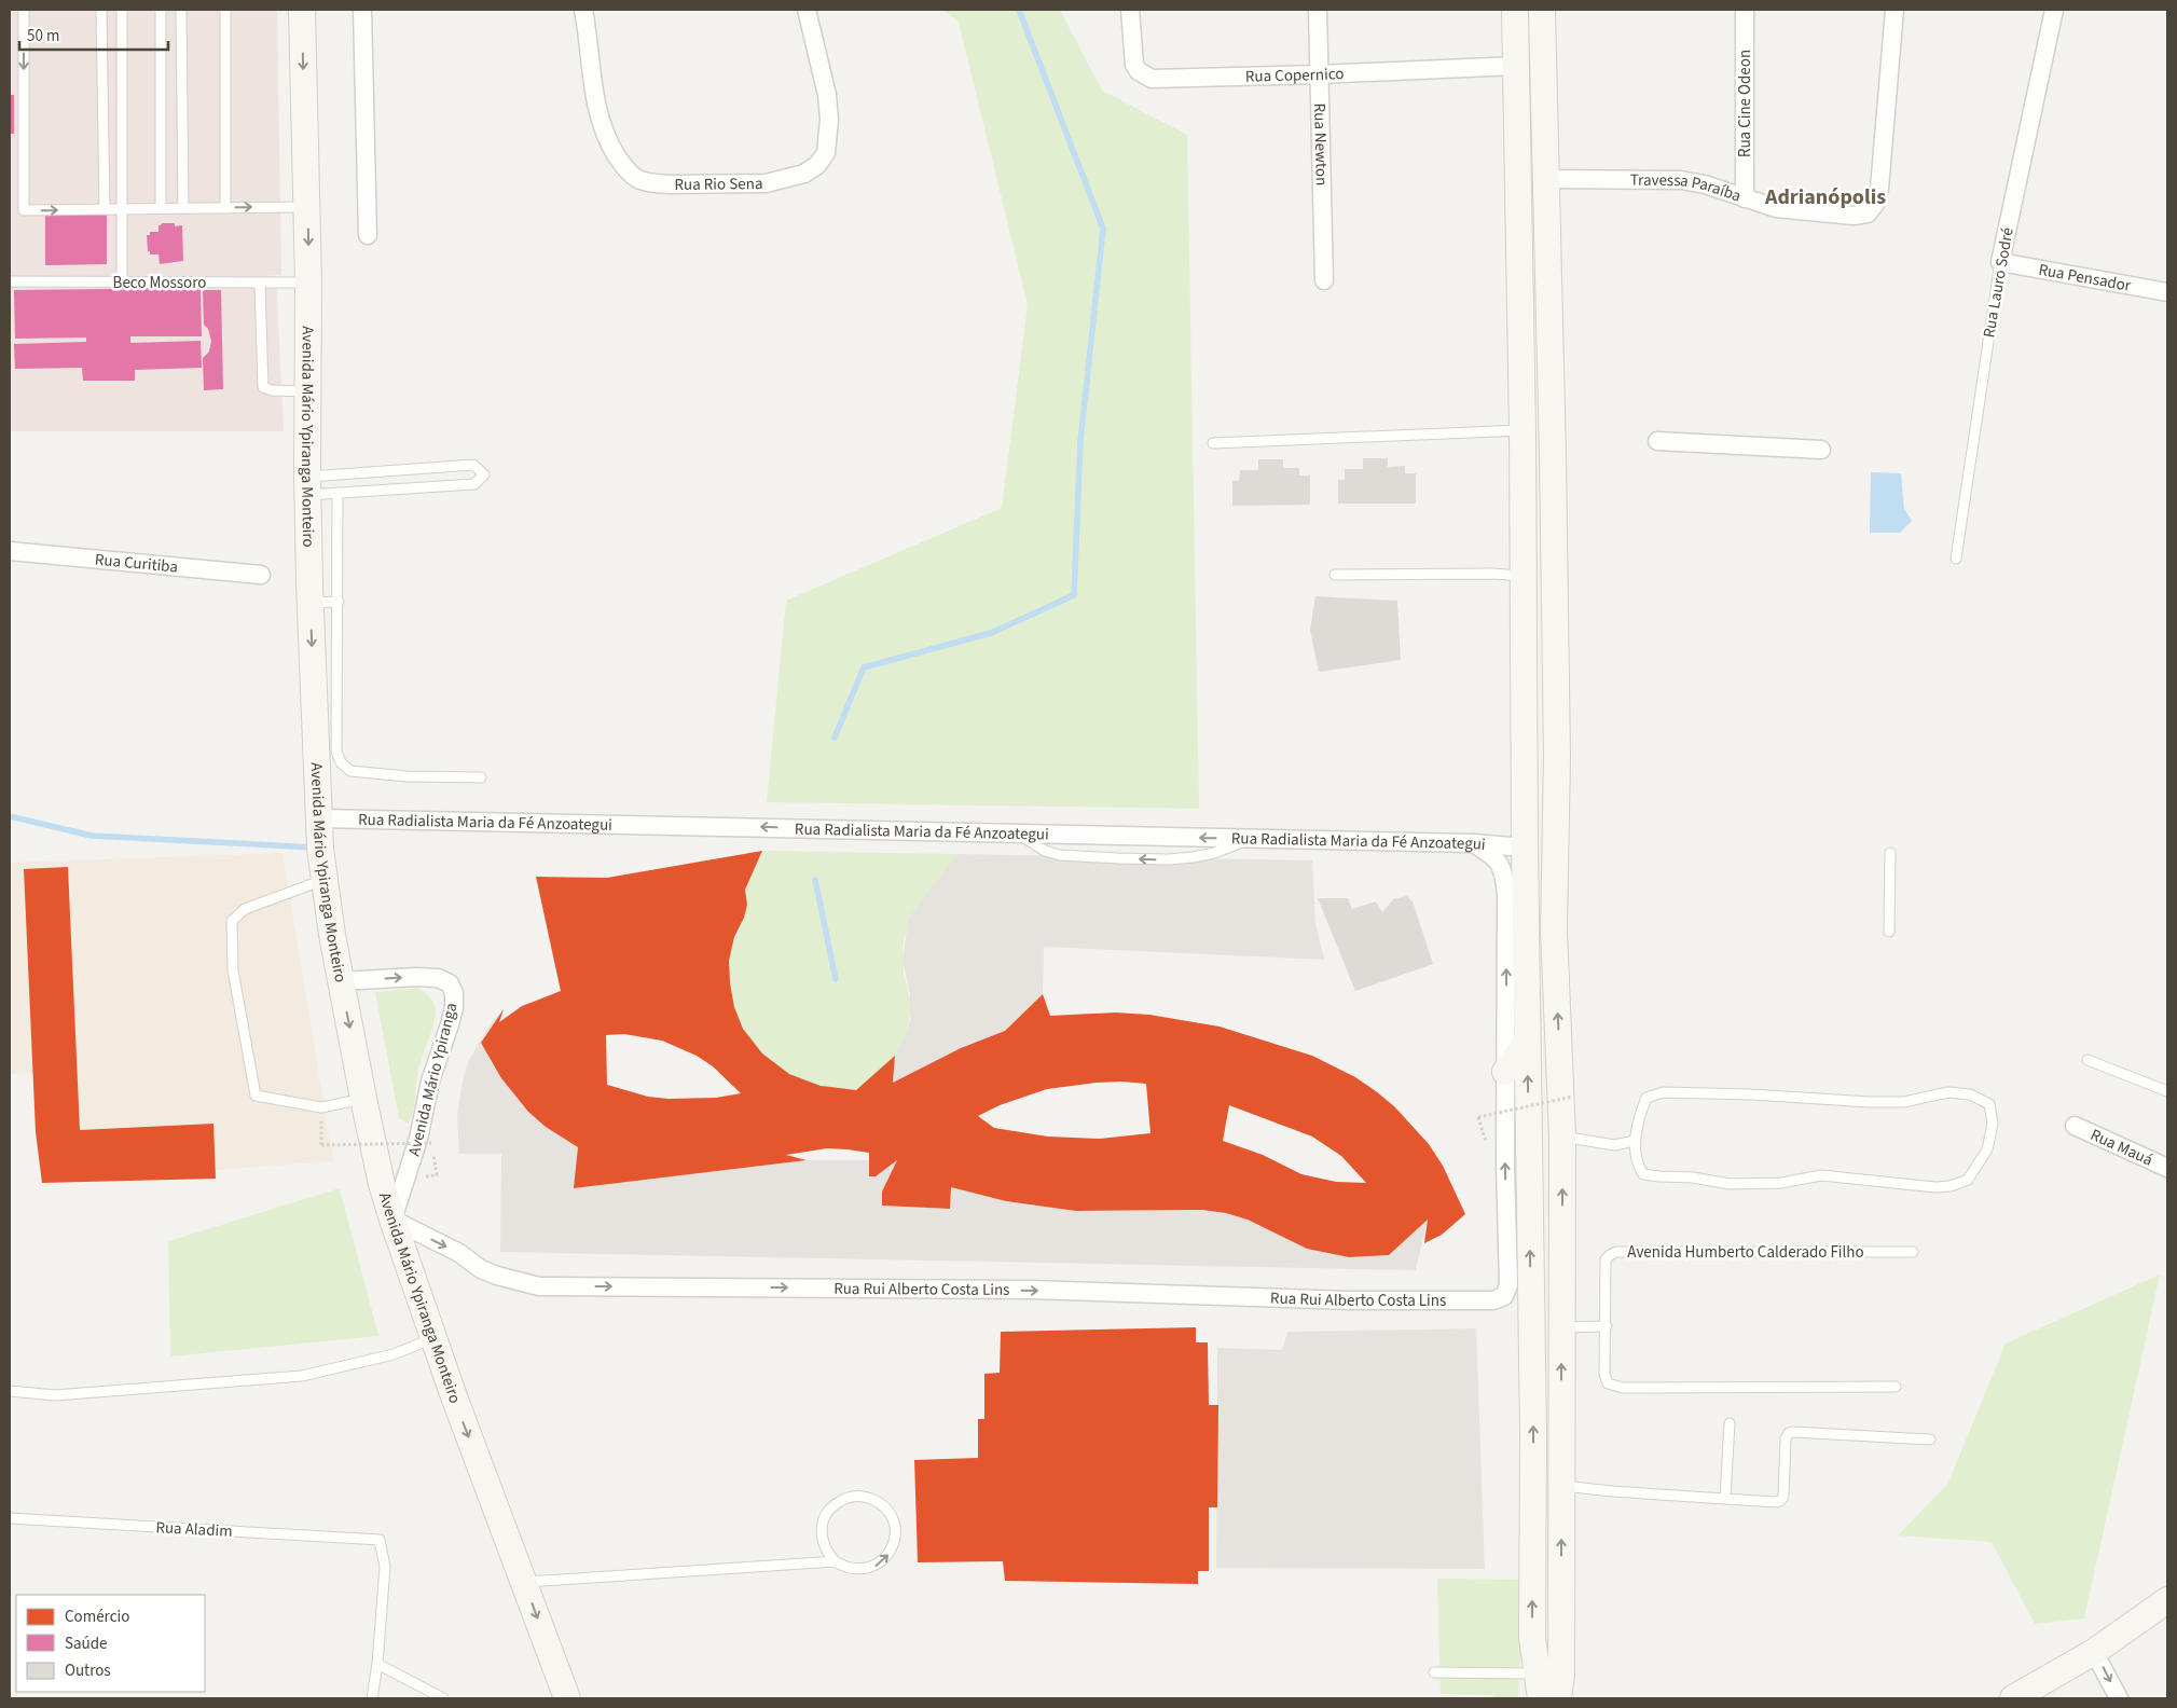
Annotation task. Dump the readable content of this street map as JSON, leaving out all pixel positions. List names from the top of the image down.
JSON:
{
  "streets": {
    "main road": ["Avenida Mário Ypiranga Monteiro"],
    "street": [
      "Rua Copernico",
      "Rua Cine Odeon",
      "Rua Newton",
      "Rua Rio Sena",
      "Travessa Paraíba",
      "Rua Pensador",
      "Rua Lauro Sodré",
      "Rua Curitiba",
      "Rua Radialista Maria da Fé Anzoategui",
      "Avenida Mário Ypiranga",
      "Rua Mauá",
      "Rua Rui Alberto Costa Lins"
    ],
    "lane": ["Beco Mossoro", "Avenida Humberto Calderado Filho", "Rua Aladim"]
  },
  "crossings": [
    ["Rua Copernico", "Rua Newton"],
    ["Rua Cine Odeon", "Travessa Paraíba"],
    ["Rua Pensador", "Rua Lauro Sodré"],
    ["Beco Mossoro", "Avenida Mário Ypiranga Monteiro"],
    ["Avenida Mário Ypiranga Monteiro", "Rua Radialista Maria da Fé Anzoategui"],
    ["Avenida Mário Ypiranga Monteiro", "Avenida Mário Ypiranga"],
    ["Avenida Mário Ypiranga Monteiro", "Rua Rui Alberto Costa Lins"],
    ["Rua Radialista Maria da Fé Anzoategui", "Rua Rui Alberto Costa Lins"],
    ["Avenida Mário Ypiranga", "Rua Rui Alberto Costa Lins"]
  ],
  "one_way": ["Avenida Mário Ypiranga Monteiro", "Rua Radialista Maria da Fé Anzoategui"],
  "districts": ["Adrianópolis"],
  "legend": ["Comércio", "Saúde", "Outros"],
  "scale_bar": "50 m"
}
